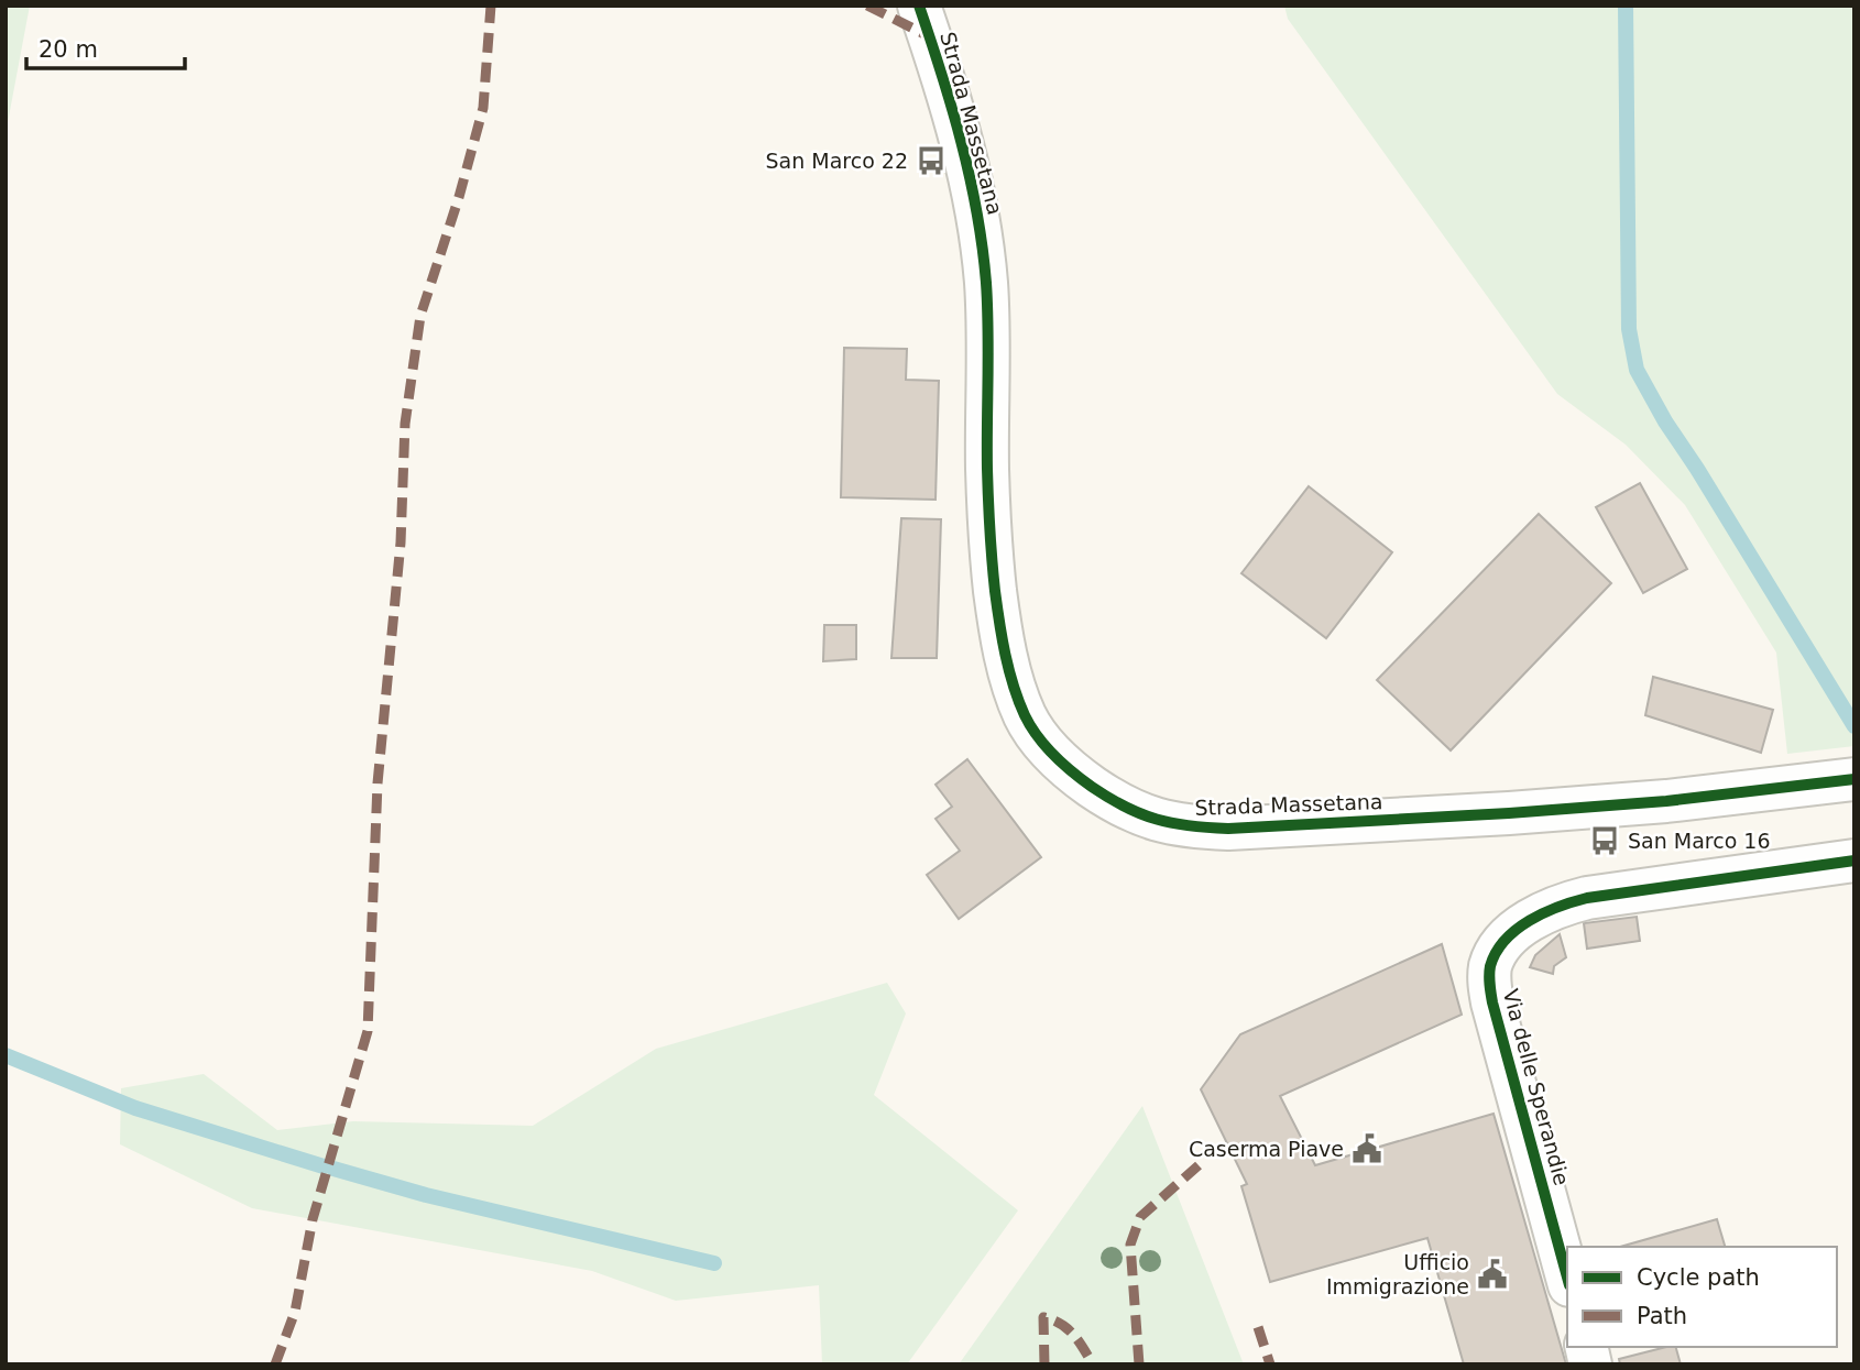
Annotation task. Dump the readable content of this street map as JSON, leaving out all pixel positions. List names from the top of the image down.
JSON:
{
  "streets": {
    "street": ["Strada Massetana", "Via delle Sperandie"]
  },
  "places": {
    "bus stop": ["San Marco 22", "San Marco 16"],
    "public building": ["Caserma Piave", "Ufficio Immigrazione"]
  },
  "legend": ["Cycle path", "Path"],
  "scale_bar": "20 m"
}
